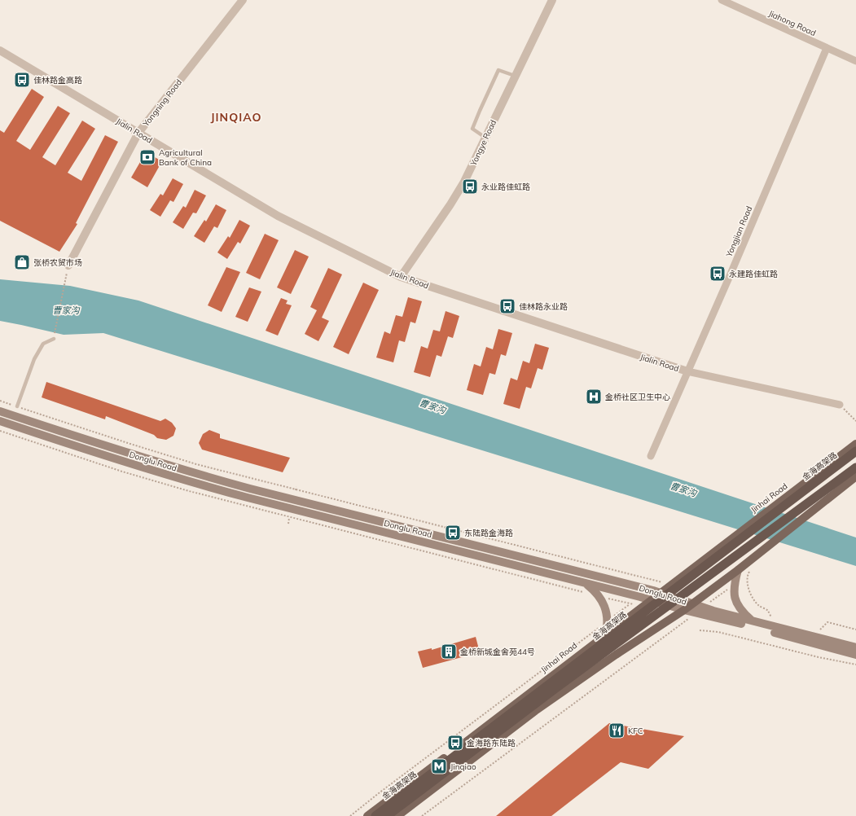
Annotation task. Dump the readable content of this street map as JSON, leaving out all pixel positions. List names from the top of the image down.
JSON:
{
  "streets": {
    "highway": ["金海高架路"],
    "main road": ["Donglu Road", "Jinhai Road"],
    "street": [
      "Jiahong Road",
      "Yongning Road",
      "Jialin Road",
      "Yongye Road",
      "Yongjian Road"
    ]
  },
  "crossings": [
    ["Jiahong Road", "Yongjian Road"],
    ["Yongning Road", "Jialin Road"],
    ["Jialin Road", "Yongye Road"],
    ["Jialin Road", "Yongjian Road"],
    ["Donglu Road", "Jinhai Road"]
  ],
  "districts": ["JINQIAO"],
  "water": ["曹家沟"],
  "places": {
    "bus stop": [
      "佳林路金高路",
      "永业路佳虹路",
      "永建路佳虹路",
      "佳林路永业路",
      "东陆路金海路",
      "金海路东陆路"
    ],
    "bank": ["Agricultural Bank of China"],
    "shop": ["张桥农贸市场"],
    "hospital": ["金桥社区卫生中心"],
    "building": ["金桥新城金舍苑44号"],
    "restaurant": ["KFC"],
    "metro station": ["Jinqiao"]
  }
}
